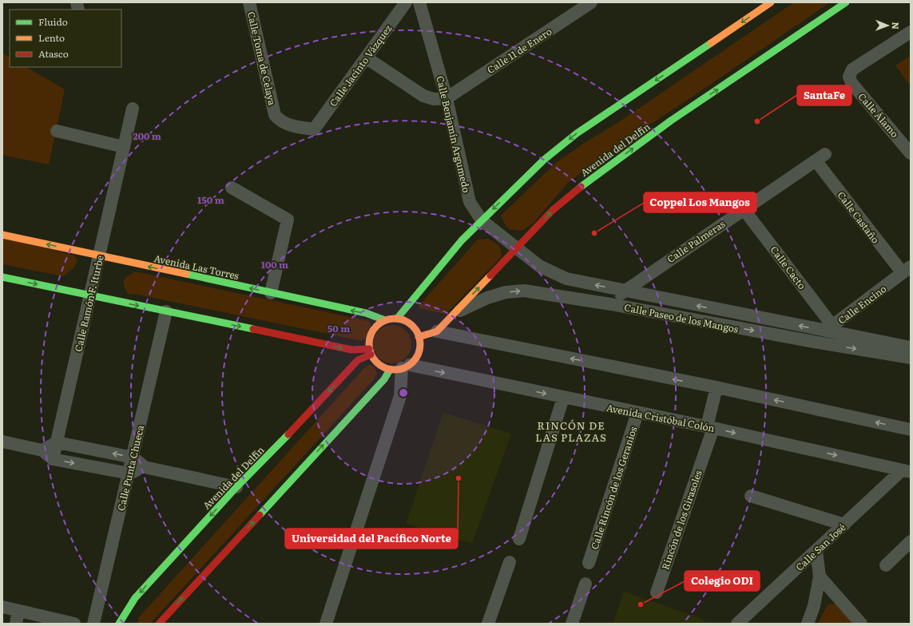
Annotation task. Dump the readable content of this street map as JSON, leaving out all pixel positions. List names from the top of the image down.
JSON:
{
  "streets": {
    "street": [
      "Calle 11 de Enero",
      "Calle Toma de Celaya",
      "Calle Jacinto Vázquez",
      "Calle Álamo",
      "Calle Benjamín Argumedo",
      "Avenida del Delfín",
      "Calle Castaño",
      "Calle Palmeras",
      "Avenida Las Torres",
      "Calle Cacto",
      "Calle Ramón F. Iturbe",
      "Calle Encino",
      "Calle Paseo de los Mangos",
      "Avenida Cristóbal Colón",
      "Calle Punta Chueca",
      "Calle Rincón de los Geranios",
      "Rincón de los Girasoles",
      "Calle San José"
    ]
  },
  "crossings": [
    ["Calle 11 de Enero", "Calle Benjamín Argumedo"],
    ["Calle Toma de Celaya", "Calle Jacinto Vázquez"],
    ["Calle Benjamín Argumedo", "Avenida del Delfín"],
    ["Calle Benjamín Argumedo", "Calle Paseo de los Mangos"],
    ["Avenida del Delfín", "Avenida Las Torres"],
    ["Avenida del Delfín", "Calle Paseo de los Mangos"],
    ["Avenida del Delfín", "Avenida Cristóbal Colón"],
    ["Calle Castaño", "Calle Palmeras"],
    ["Calle Castaño", "Calle Encino"],
    ["Calle Palmeras", "Calle Cacto"],
    ["Calle Palmeras", "Calle Paseo de los Mangos"],
    ["Avenida Las Torres", "Calle Ramón F. Iturbe"],
    ["Avenida Las Torres", "Avenida Cristóbal Colón"],
    ["Calle Cacto", "Calle Encino"],
    ["Calle Cacto", "Calle Paseo de los Mangos"],
    ["Calle Encino", "Calle Paseo de los Mangos"],
    ["Avenida Cristóbal Colón", "Calle Rincón de los Geranios"],
    ["Avenida Cristóbal Colón", "Rincón de los Girasoles"],
    ["Avenida Cristóbal Colón", "Calle San José"]
  ],
  "districts": ["RINCÓN DE LAS PLAZAS"],
  "places": [
    "SantaFe",
    "Coppel Los Mangos",
    "Universidad del Pacífico Norte",
    "Colegio ODI"
  ],
  "legend": ["Fluido", "Lento", "Atasco"],
  "north": "right",
  "rings": [
    "200 m",
    "150 m",
    "100 m",
    "50 m"
  ]
}
